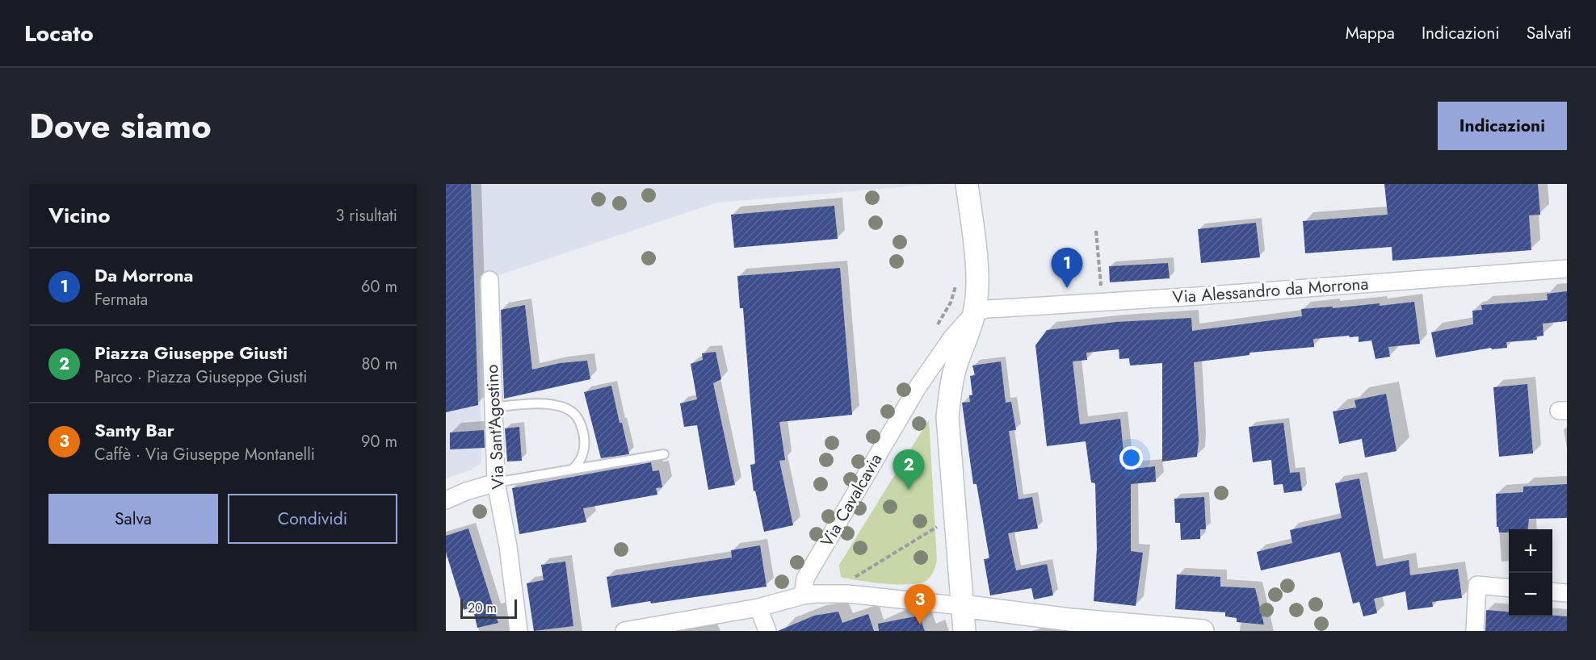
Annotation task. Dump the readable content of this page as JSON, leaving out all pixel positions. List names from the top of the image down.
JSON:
{
  "streets": {
    "street": ["Via Alessandro da Morrona", "Via Sant'Agostino", "Via Cavalcavia"]
  },
  "crossings": [
    ["Via Alessandro da Morrona", "Via Cavalcavia"]
  ],
  "scale_bar": "20 m",
  "page": {
    "header": "Locato",
    "nav": ["Mappa", "Indicazioni", "Salvati"],
    "title": "Dove siamo",
    "buttons": [
      "Indicazioni",
      ["Salva", "Condividi"]
    ],
    "heading": ["Vicino", "3 risultati"],
    "list": [
      {
        "mark": "1",
        "name": "Da Morrona",
        "note": "Fermata",
        "value": "60 m"
      },
      {
        "mark": "2",
        "name": "Piazza Giuseppe Giusti",
        "note": "Parco · Piazza Giuseppe Giusti",
        "value": "80 m"
      },
      {
        "mark": "3",
        "name": "Santy Bar",
        "note": "Caffè · Via Giuseppe Montanelli",
        "value": "90 m"
      }
    ],
    "pins": ["1", "2", "3"],
    "map_buttons": ["+", "−"],
    "scale": "20 m"
  }
}
